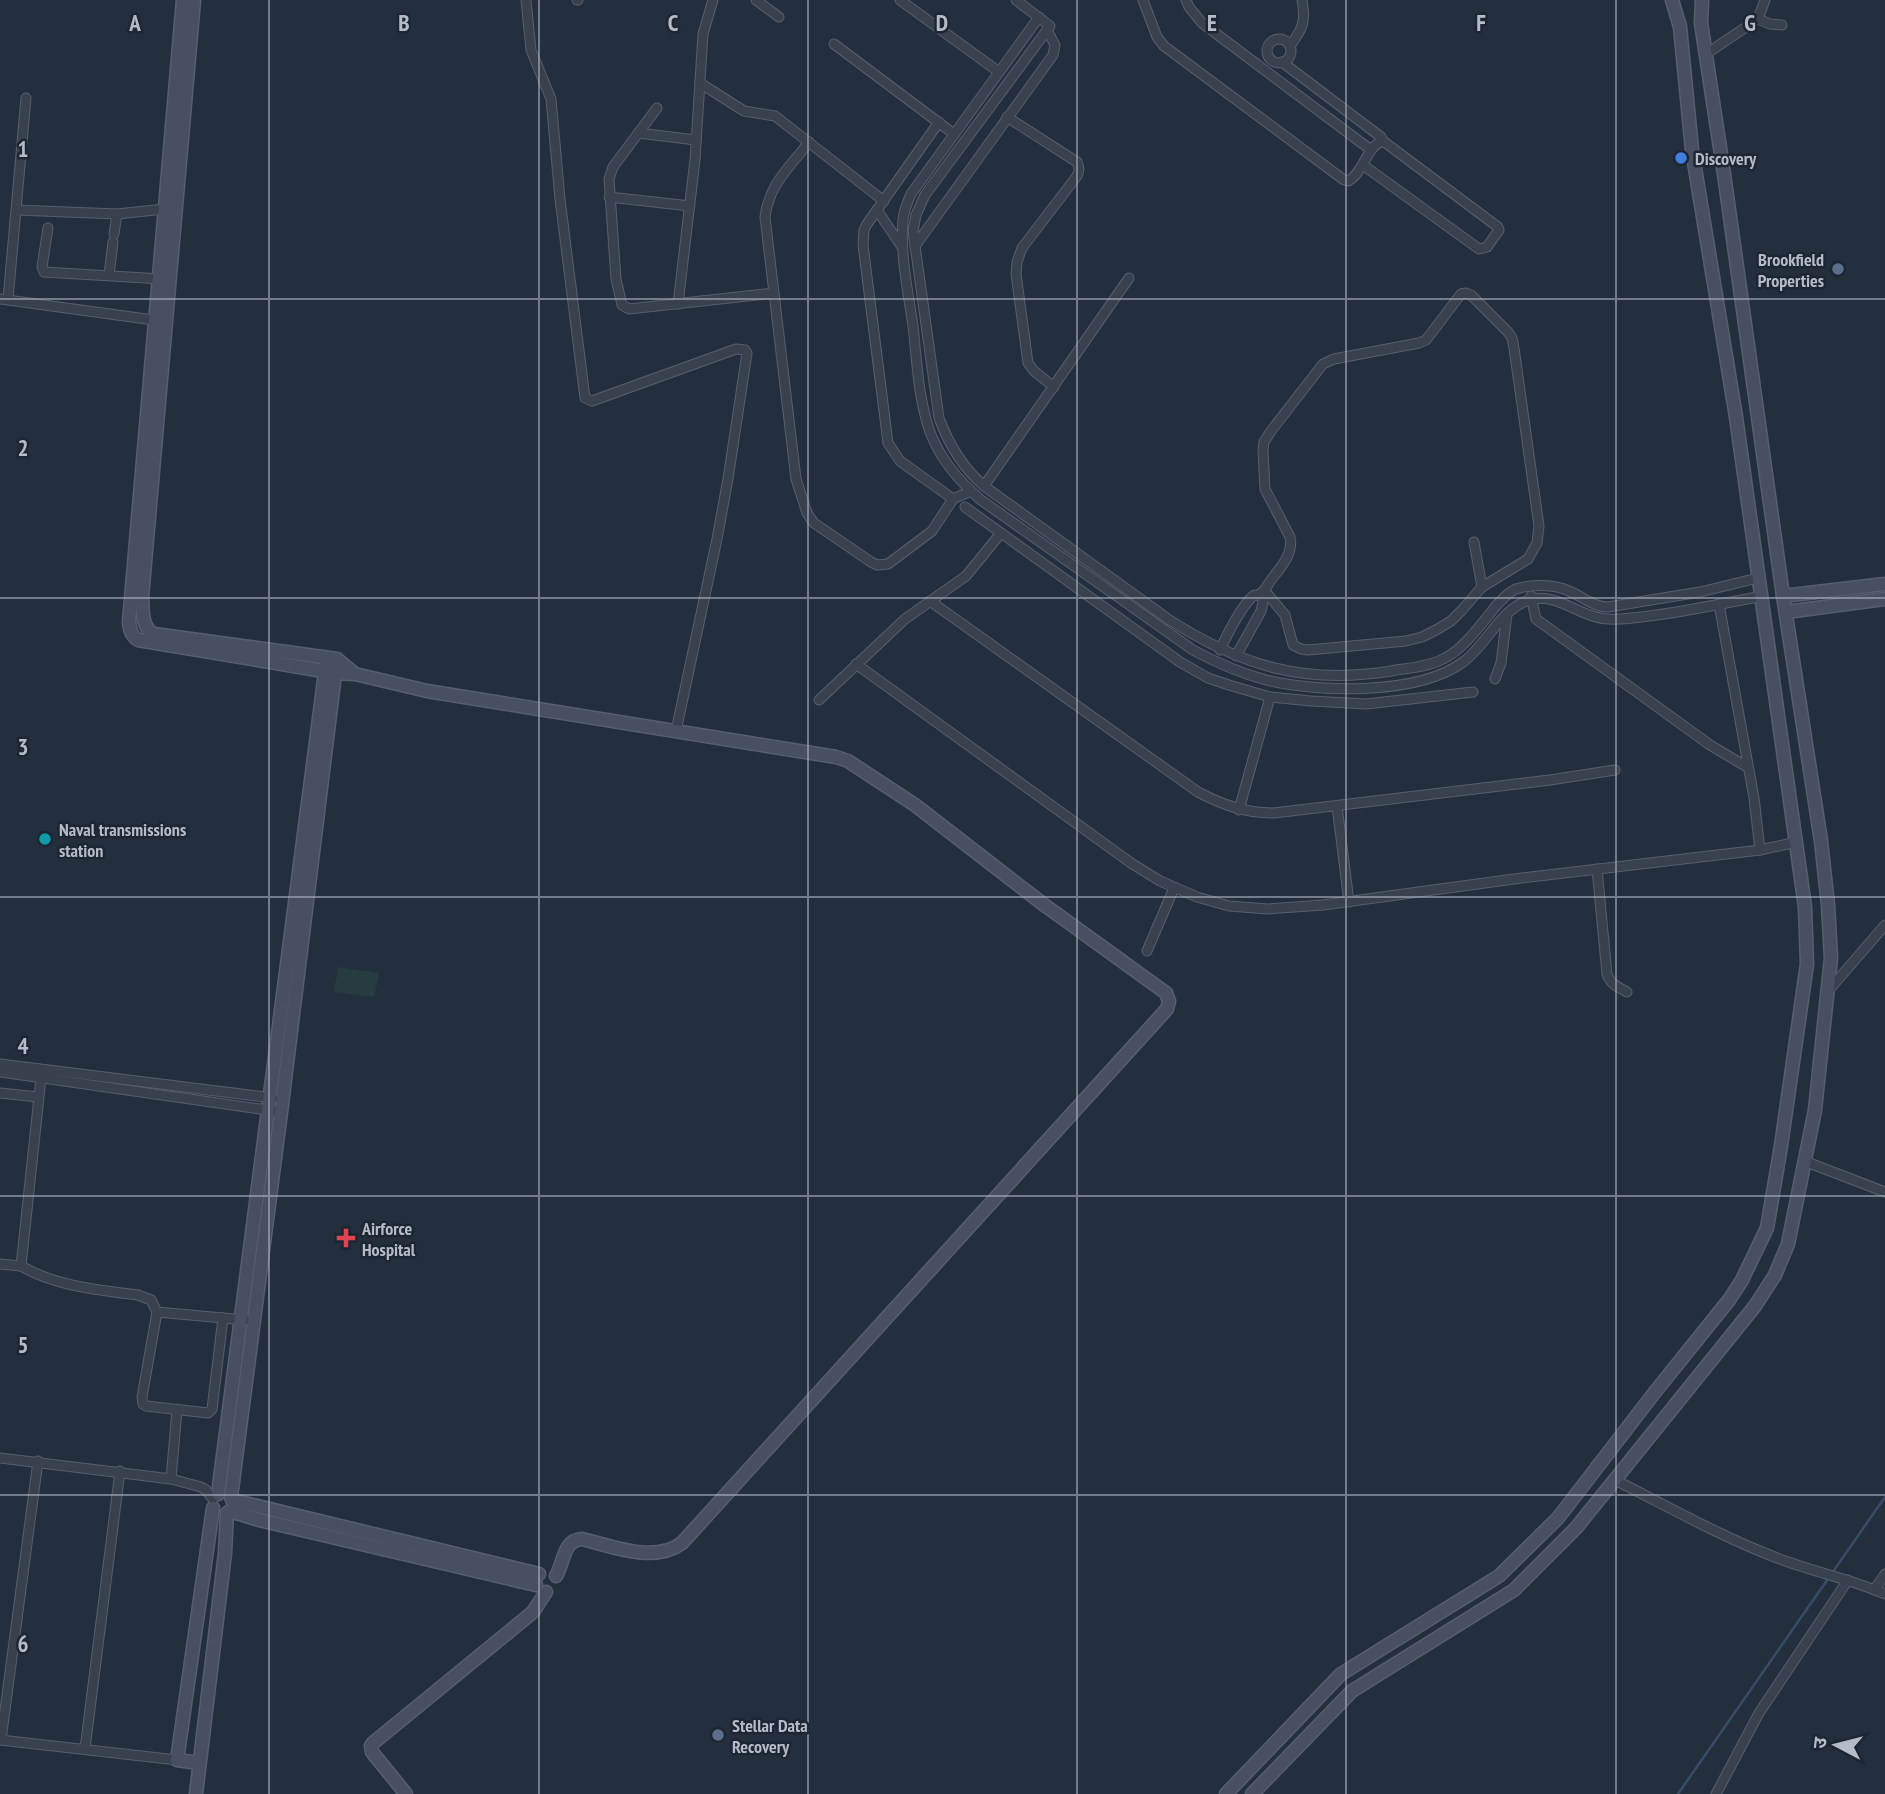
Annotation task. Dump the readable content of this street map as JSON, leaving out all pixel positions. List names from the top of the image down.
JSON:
{
  "places": {
    "other": [
      "Discovery",
      "Brookfield Properties",
      "Naval transmissions station",
      "Stellar Data Recovery"
    ],
    "health": ["Airforce Hospital"]
  },
  "north": "left",
  "grid": {
    "columns": [
      "A",
      "B",
      "C",
      "D",
      "E",
      "F",
      "G"
    ],
    "rows": [
      "1",
      "2",
      "3",
      "4",
      "5",
      "6"
    ]
  }
}
